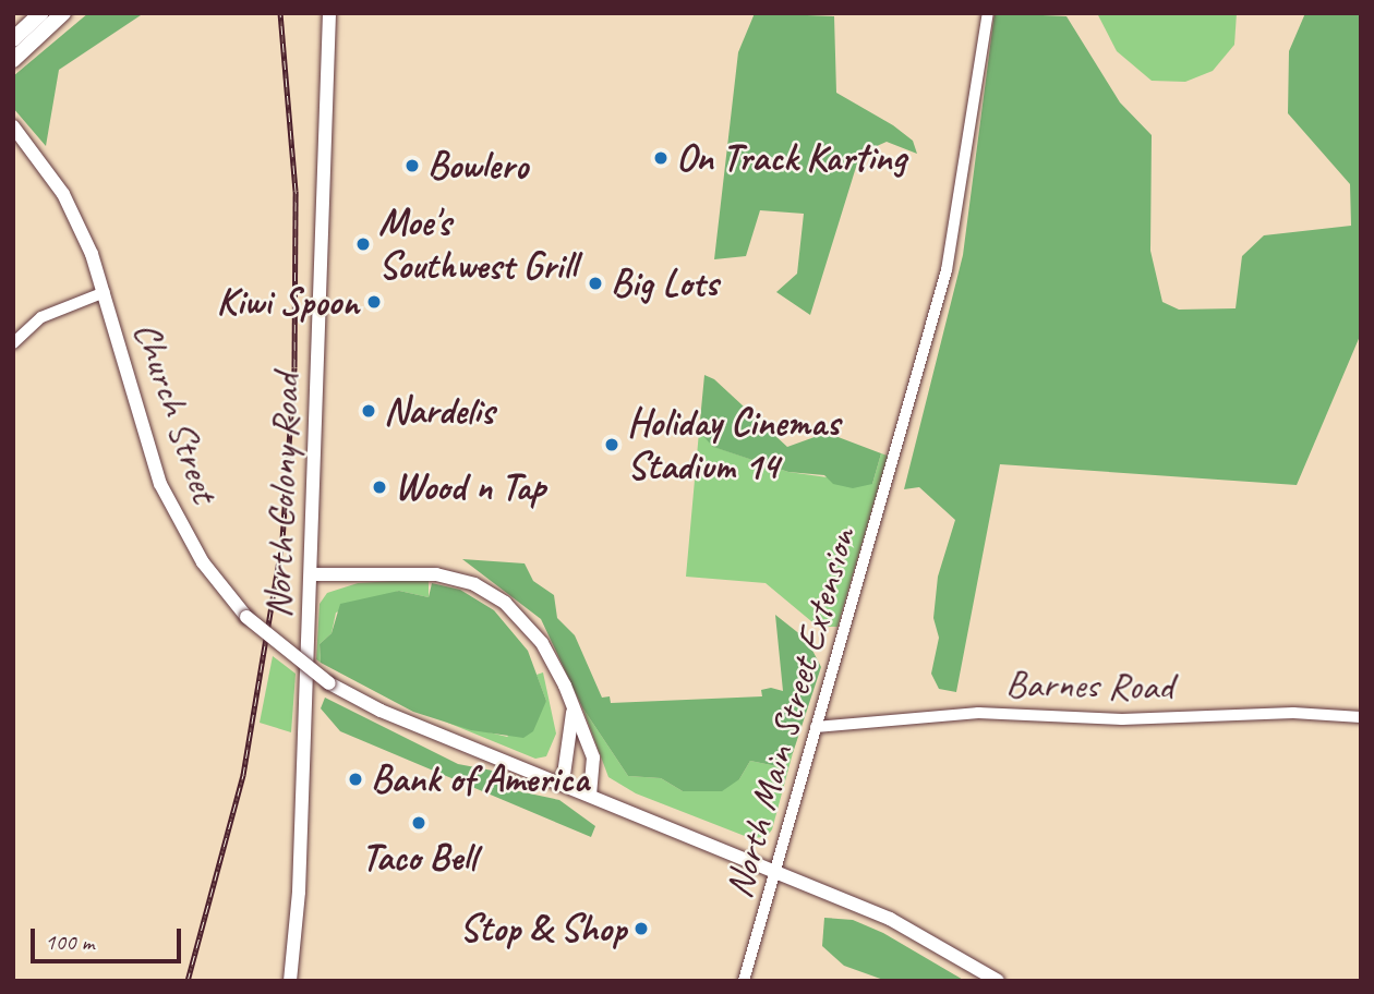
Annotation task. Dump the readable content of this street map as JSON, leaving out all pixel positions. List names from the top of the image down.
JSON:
{
  "streets": {
    "main road": ["Church Street", "North Colony Road"],
    "street": ["Barnes Road", "North Main Street Extension"]
  },
  "crossings": [
    ["Barnes Road", "North Main Street Extension"]
  ],
  "places": [
    "On Track Karting",
    "Bowlero",
    "Moe's Southwest Grill",
    "Big Lots",
    "Kiwi Spoon",
    "Nardelis",
    "Holiday Cinemas Stadium 14",
    "Wood n Tap",
    "Bank of America",
    "Taco Bell",
    "Stop & Shop"
  ],
  "scale_bar": "100 m"
}
